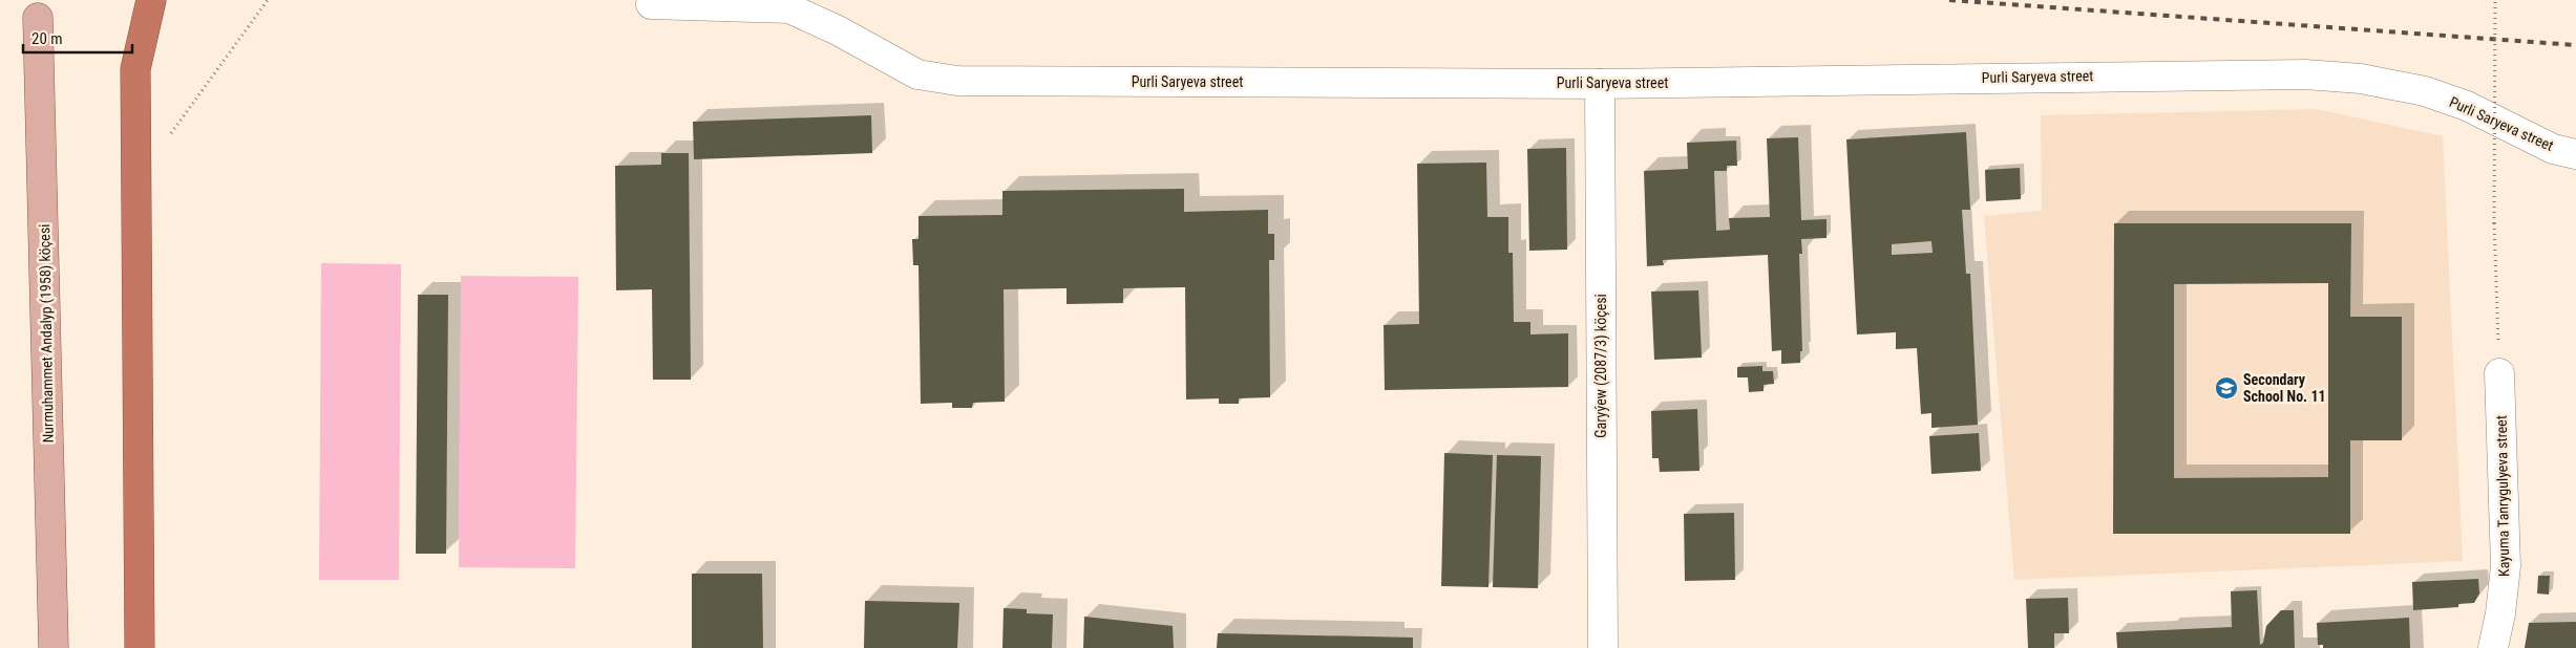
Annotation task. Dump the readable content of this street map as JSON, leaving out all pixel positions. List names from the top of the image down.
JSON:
{
  "streets": {
    "main road": ["Nurmuhammet Andalyp (1958) köçesi"],
    "street": ["Purli Saryeva street", "Garyýew (2087/3) köçesi", "Kayuma Tanrygulyeva street"]
  },
  "crossings": [
    ["Purli Saryeva street", "Garyýew (2087/3) köçesi"]
  ],
  "places": {
    "school or university": ["Secondary School No. 11"]
  },
  "scale_bar": "20 m"
}
